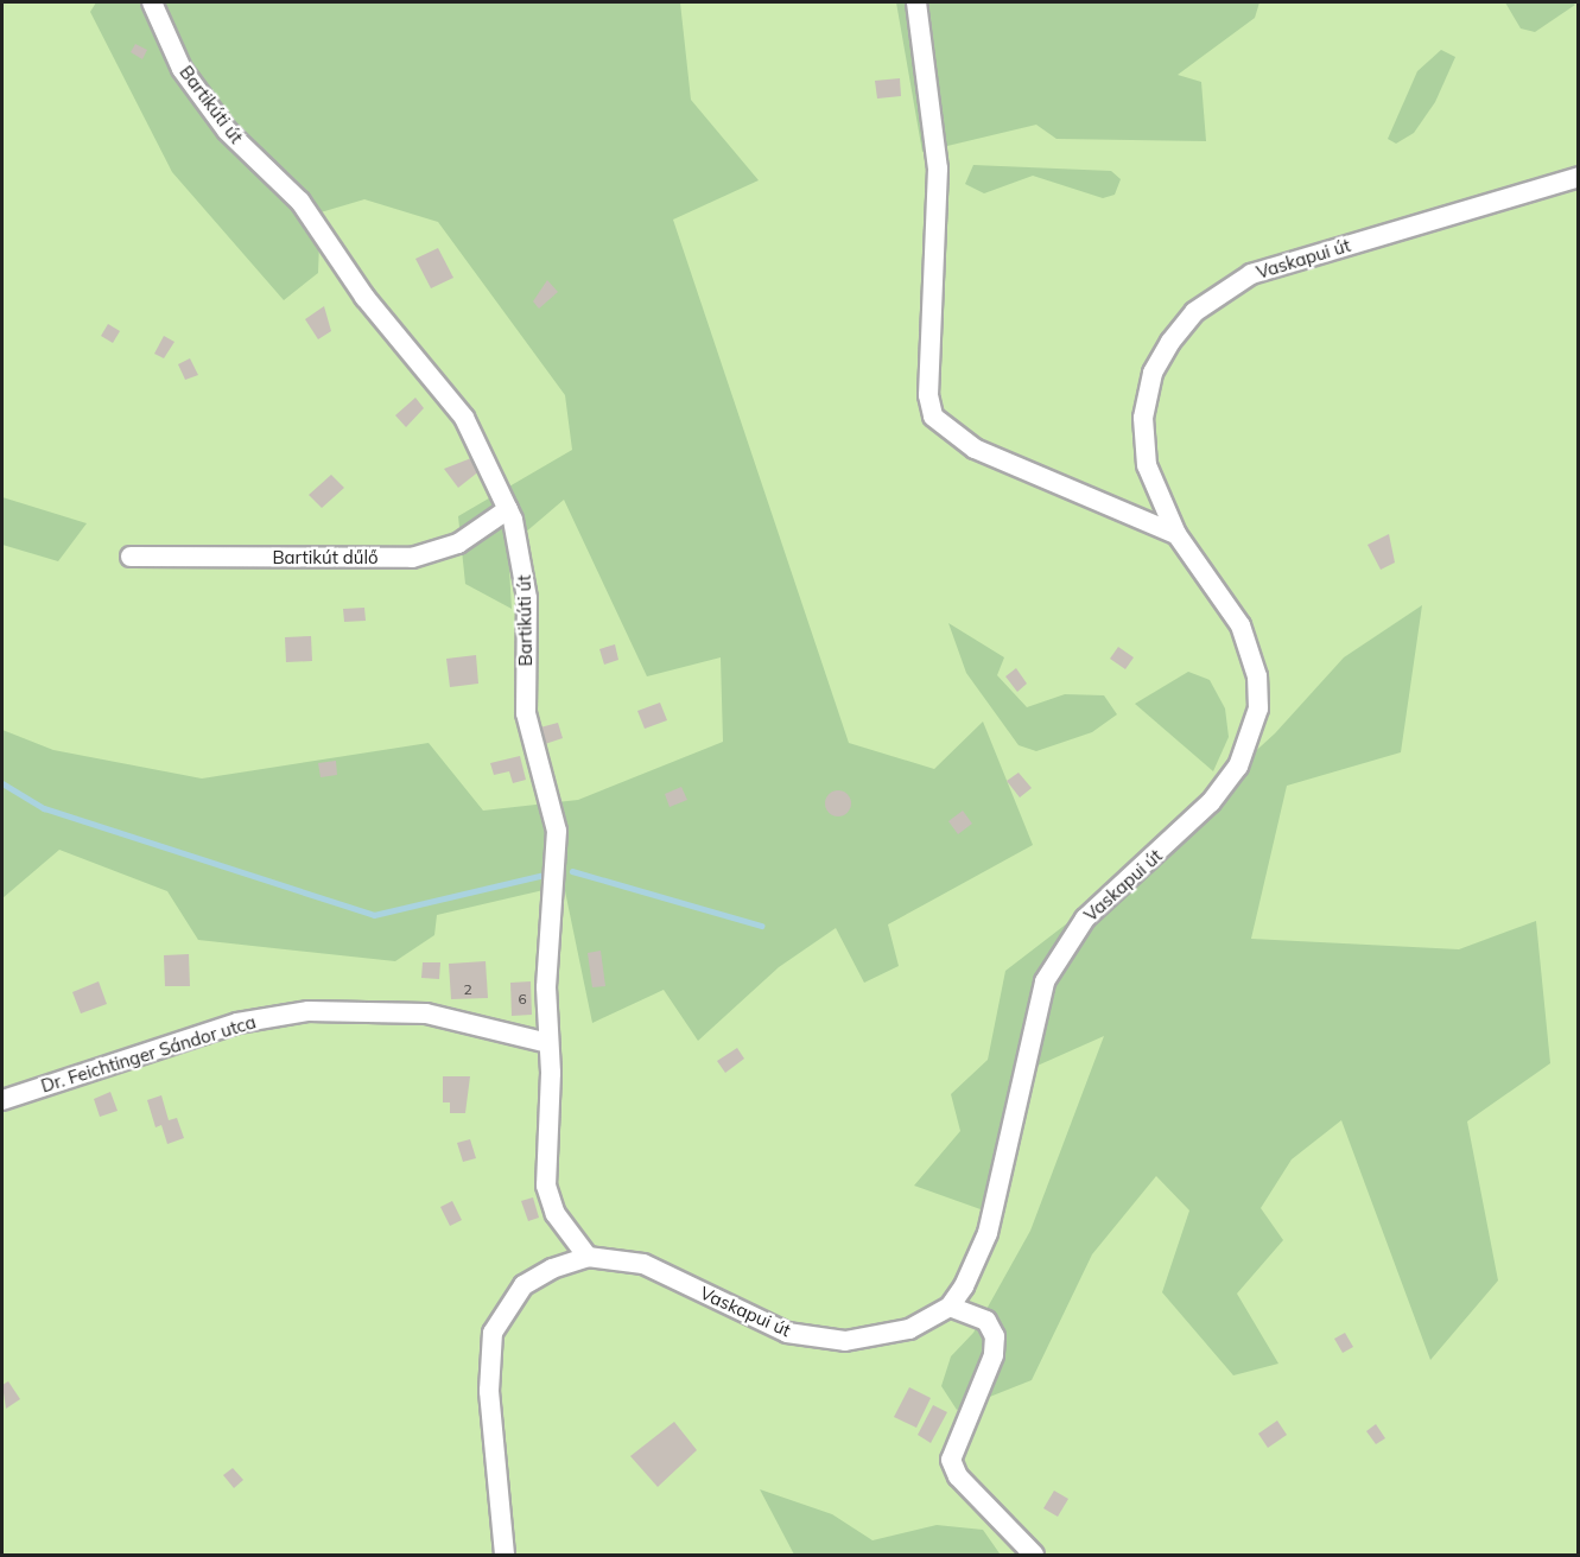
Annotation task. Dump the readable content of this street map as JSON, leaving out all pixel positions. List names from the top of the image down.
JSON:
{
  "streets": {
    "street": [
      "Bartikúti út",
      "Vaskapui út",
      "Bartikút dűlő",
      "Dr. Feichtinger Sándor utca"
    ]
  },
  "crossings": [
    ["Bartikúti út", "Vaskapui út"],
    ["Bartikúti út", "Bartikút dűlő"],
    ["Bartikúti út", "Dr. Feichtinger Sándor utca"]
  ],
  "house_numbers": ["2", "6"]
}
